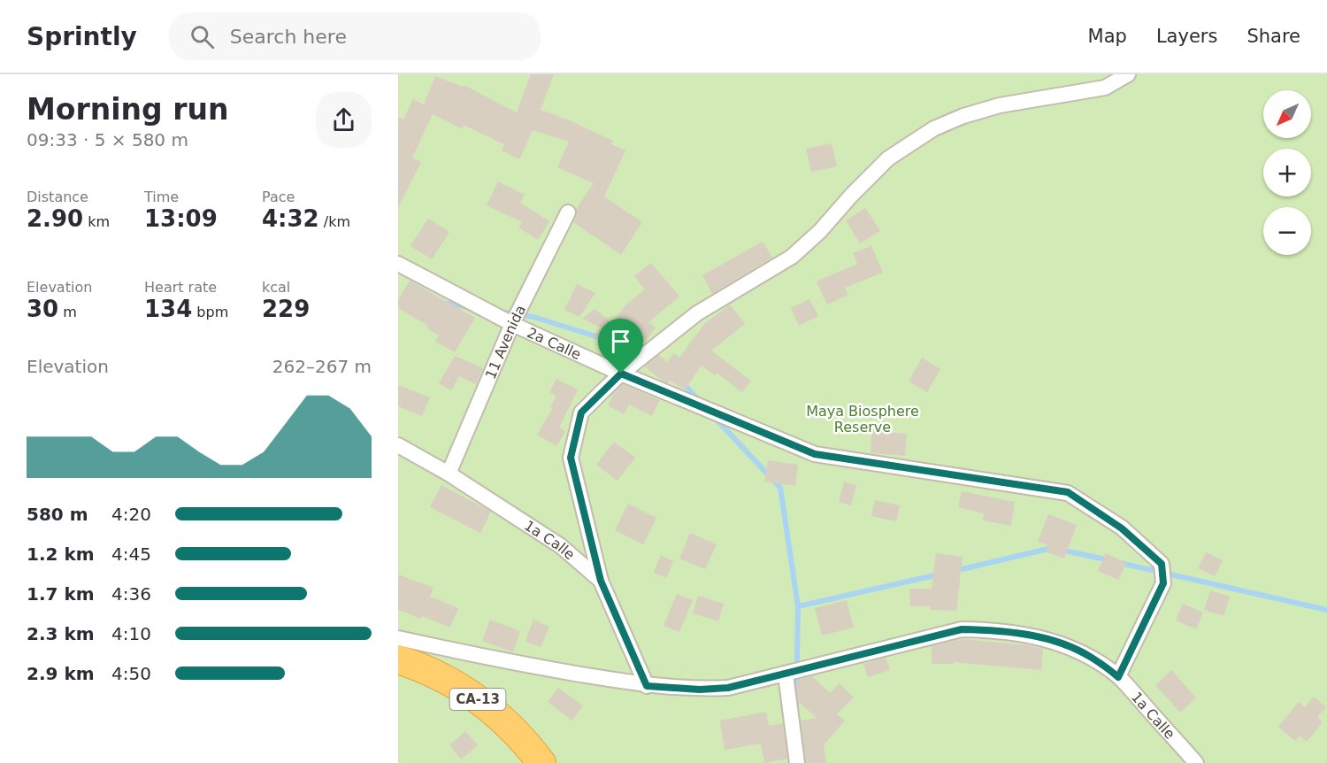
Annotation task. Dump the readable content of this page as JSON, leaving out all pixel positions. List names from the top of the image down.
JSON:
{
  "streets": {
    "highway": ["CA-13"],
    "street": ["11 Avenida", "2a Calle", "1a Calle"]
  },
  "crossings": [
    ["11 Avenida", "2a Calle"],
    ["11 Avenida", "1a Calle"],
    ["2a Calle", "1a Calle"]
  ],
  "parks": ["Maya Biosphere Reserve"],
  "north": "bottom left",
  "page": {
    "header": "Sprintly",
    "search": "Search here",
    "nav": ["Map", "Layers", "Share"],
    "heading": ["Morning run", "09:33 · 5 × 580 m"],
    "map_buttons": ["+", "−"],
    "stats": [
      ["Distance", "2.90 km"],
      ["Time", "13:09"],
      ["Pace", "4:32 /km"],
      ["Elevation", "30 m"],
      ["Heart rate", "134 bpm"],
      ["kcal", "229"]
    ],
    "chart": ["Elevation", "262–267 m"],
    "list": [
      {
        "name": "580 m",
        "note": "4:20"
      },
      {
        "name": "1.2 km",
        "note": "4:45"
      },
      {
        "name": "1.7 km",
        "note": "4:36"
      },
      {
        "name": "2.3 km",
        "note": "4:10"
      },
      {
        "name": "2.9 km",
        "note": "4:50"
      }
    ]
  }
}
